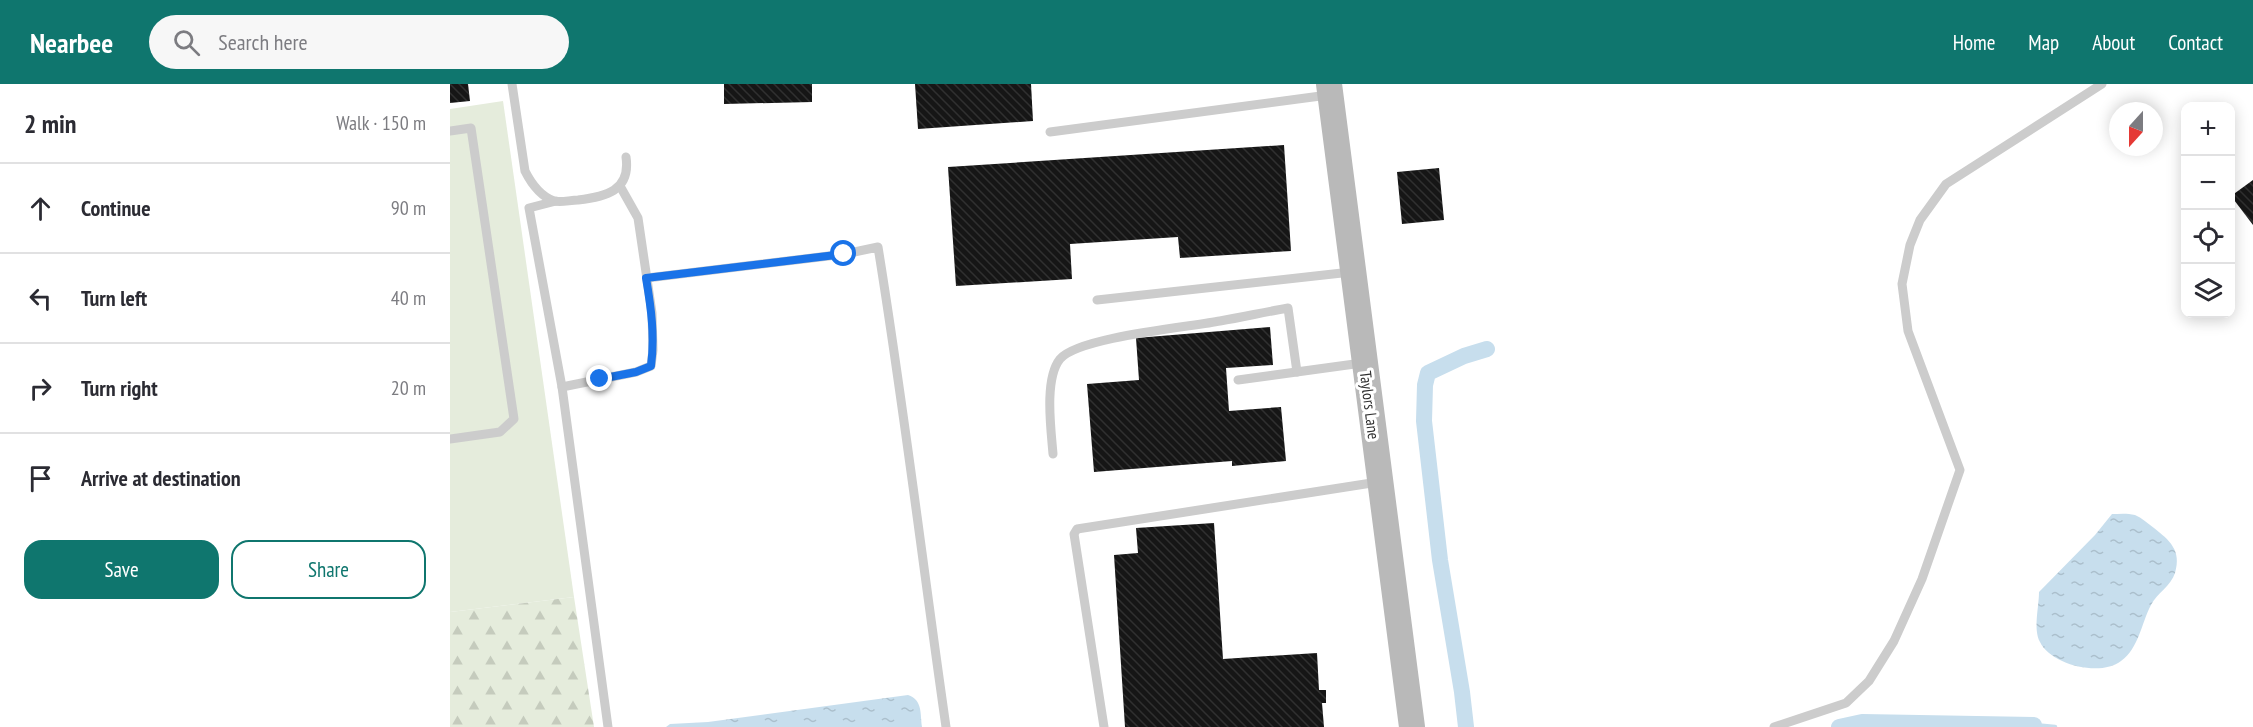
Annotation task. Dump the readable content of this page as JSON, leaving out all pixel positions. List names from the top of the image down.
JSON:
{
  "streets": {
    "street": ["Taylors Lane"]
  },
  "north": "bottom",
  "page": {
    "header": "Nearbee",
    "search": "Search here",
    "nav": [
      "Home",
      "Map",
      "About",
      "Contact"
    ],
    "heading": ["2 min", "Walk · 150 m"],
    "map_buttons": ["+", "−"],
    "list": [
      ["Continue", "90 m"],
      ["Turn left", "40 m"],
      ["Turn right", "20 m"],
      "Arrive at destination"
    ],
    "buttons": ["Save", "Share"]
  }
}
